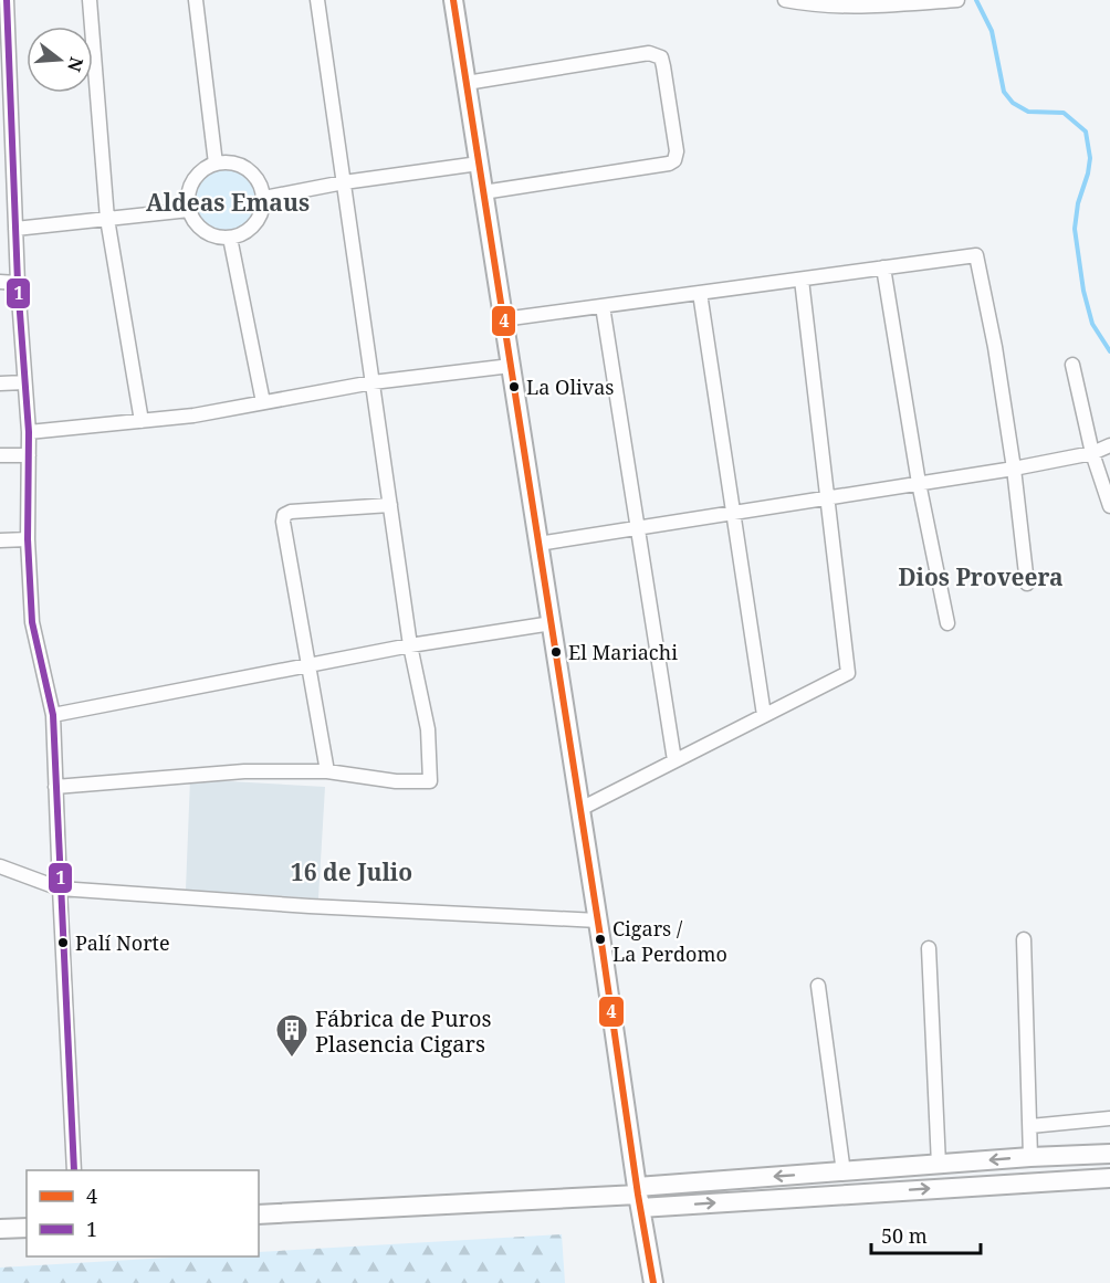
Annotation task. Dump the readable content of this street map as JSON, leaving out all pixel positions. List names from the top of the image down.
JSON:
{
  "districts": ["Aldeas Emaus", "Dios Proveera", "16 de Julio"],
  "places": {
    "other": [
      "La Olivas",
      "El Mariachi",
      "Cigars / La Perdomo",
      "Palí Norte"
    ],
    "building": ["Fábrica de Puros Plasencia Cigars"]
  },
  "lines": ["transit line 4", "transit line 1"],
  "legend": ["4", "1"],
  "scale_bar": "50 m",
  "north": "right"
}
